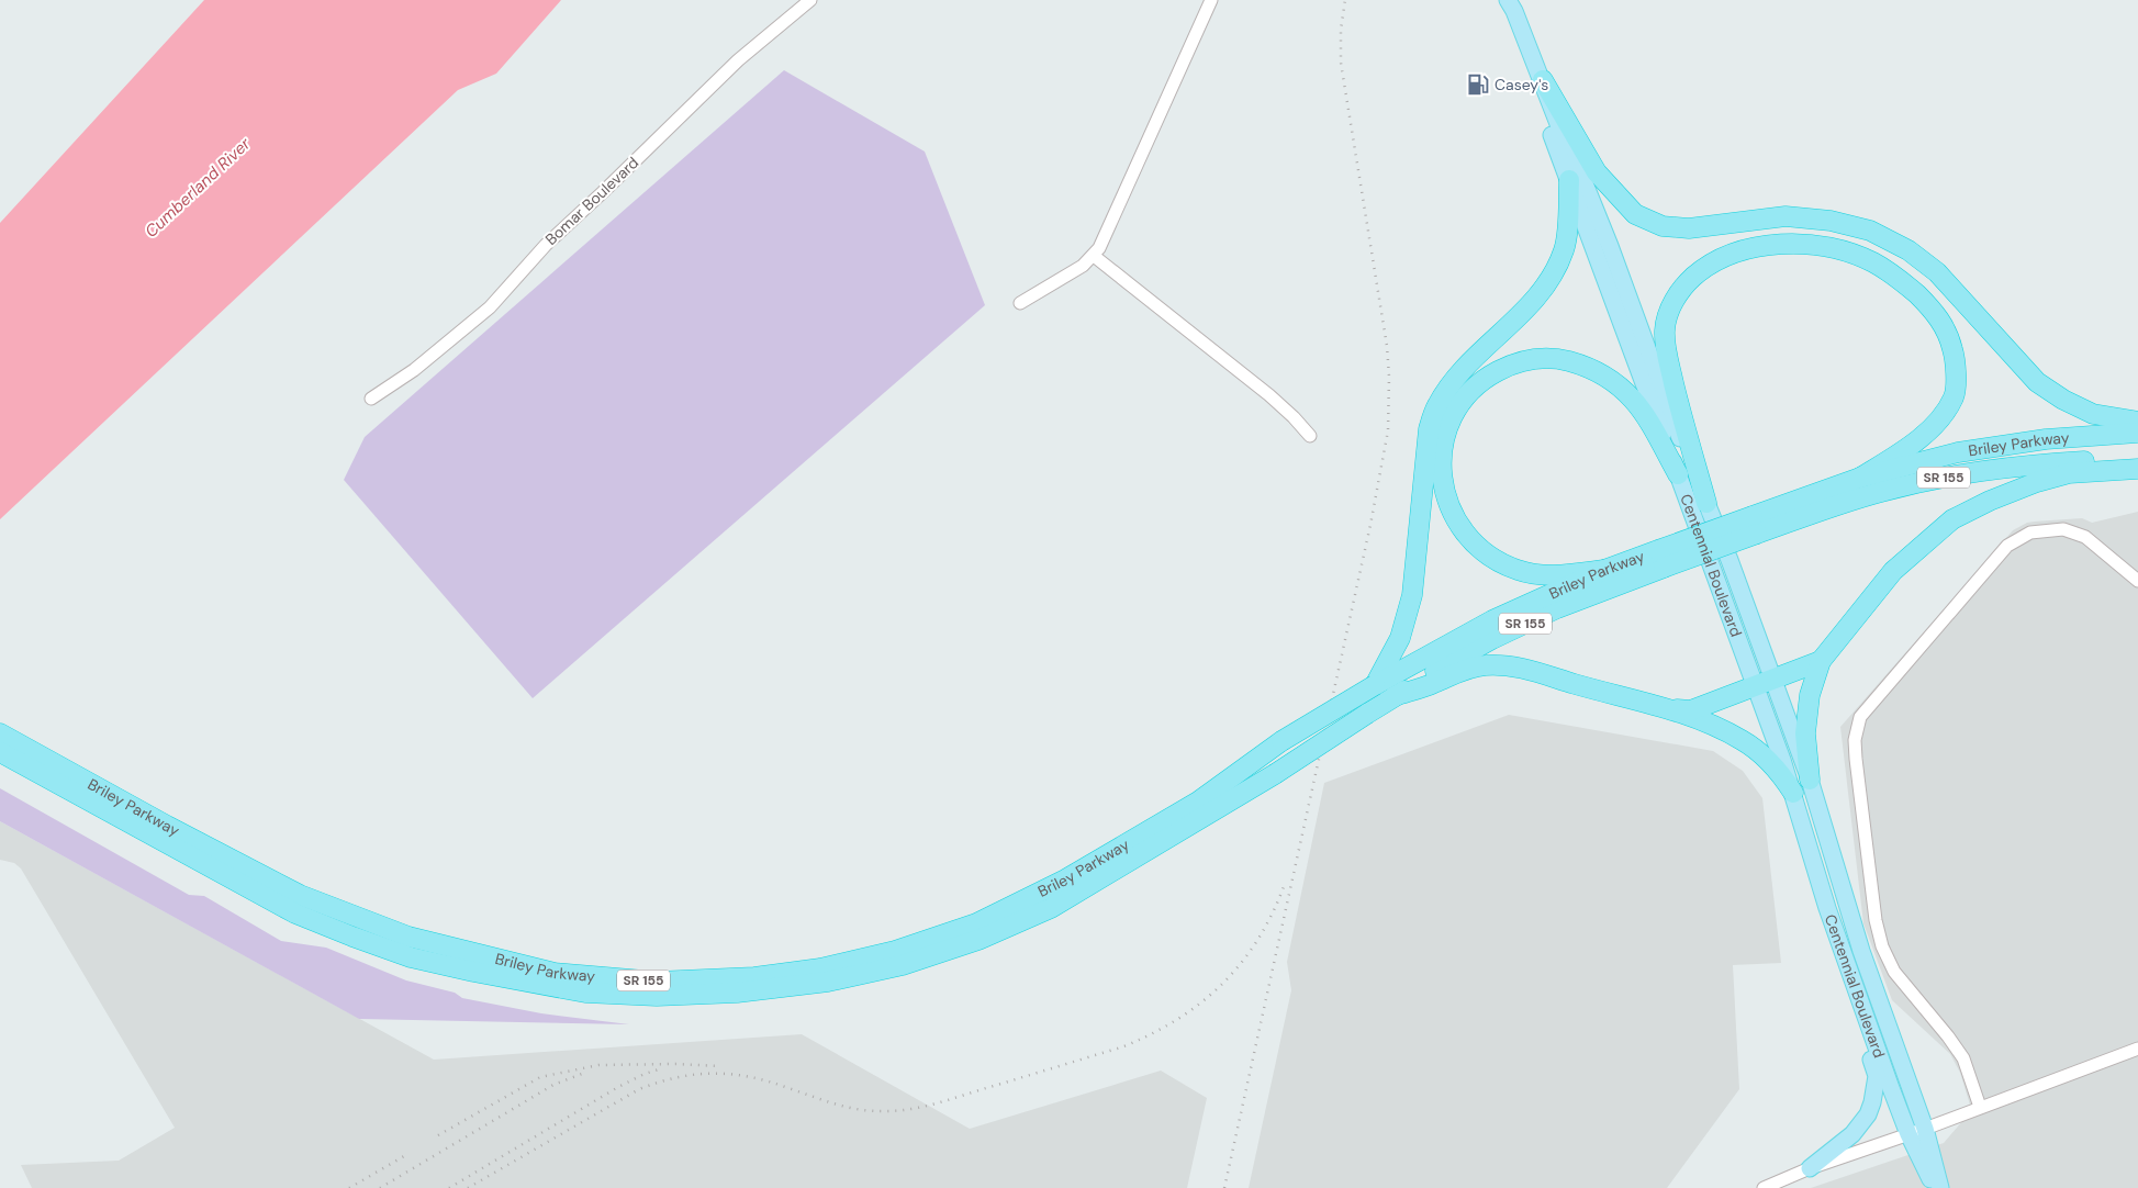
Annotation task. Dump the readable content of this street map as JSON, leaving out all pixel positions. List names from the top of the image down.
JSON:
{
  "streets": {
    "highway": ["Briley Parkway", "SR 155"],
    "main road": ["Centennial Boulevard"],
    "street": ["Bomar Boulevard"]
  },
  "water": ["Cumberland River"],
  "places": {
    "fuel station": ["Casey's"]
  }
}
